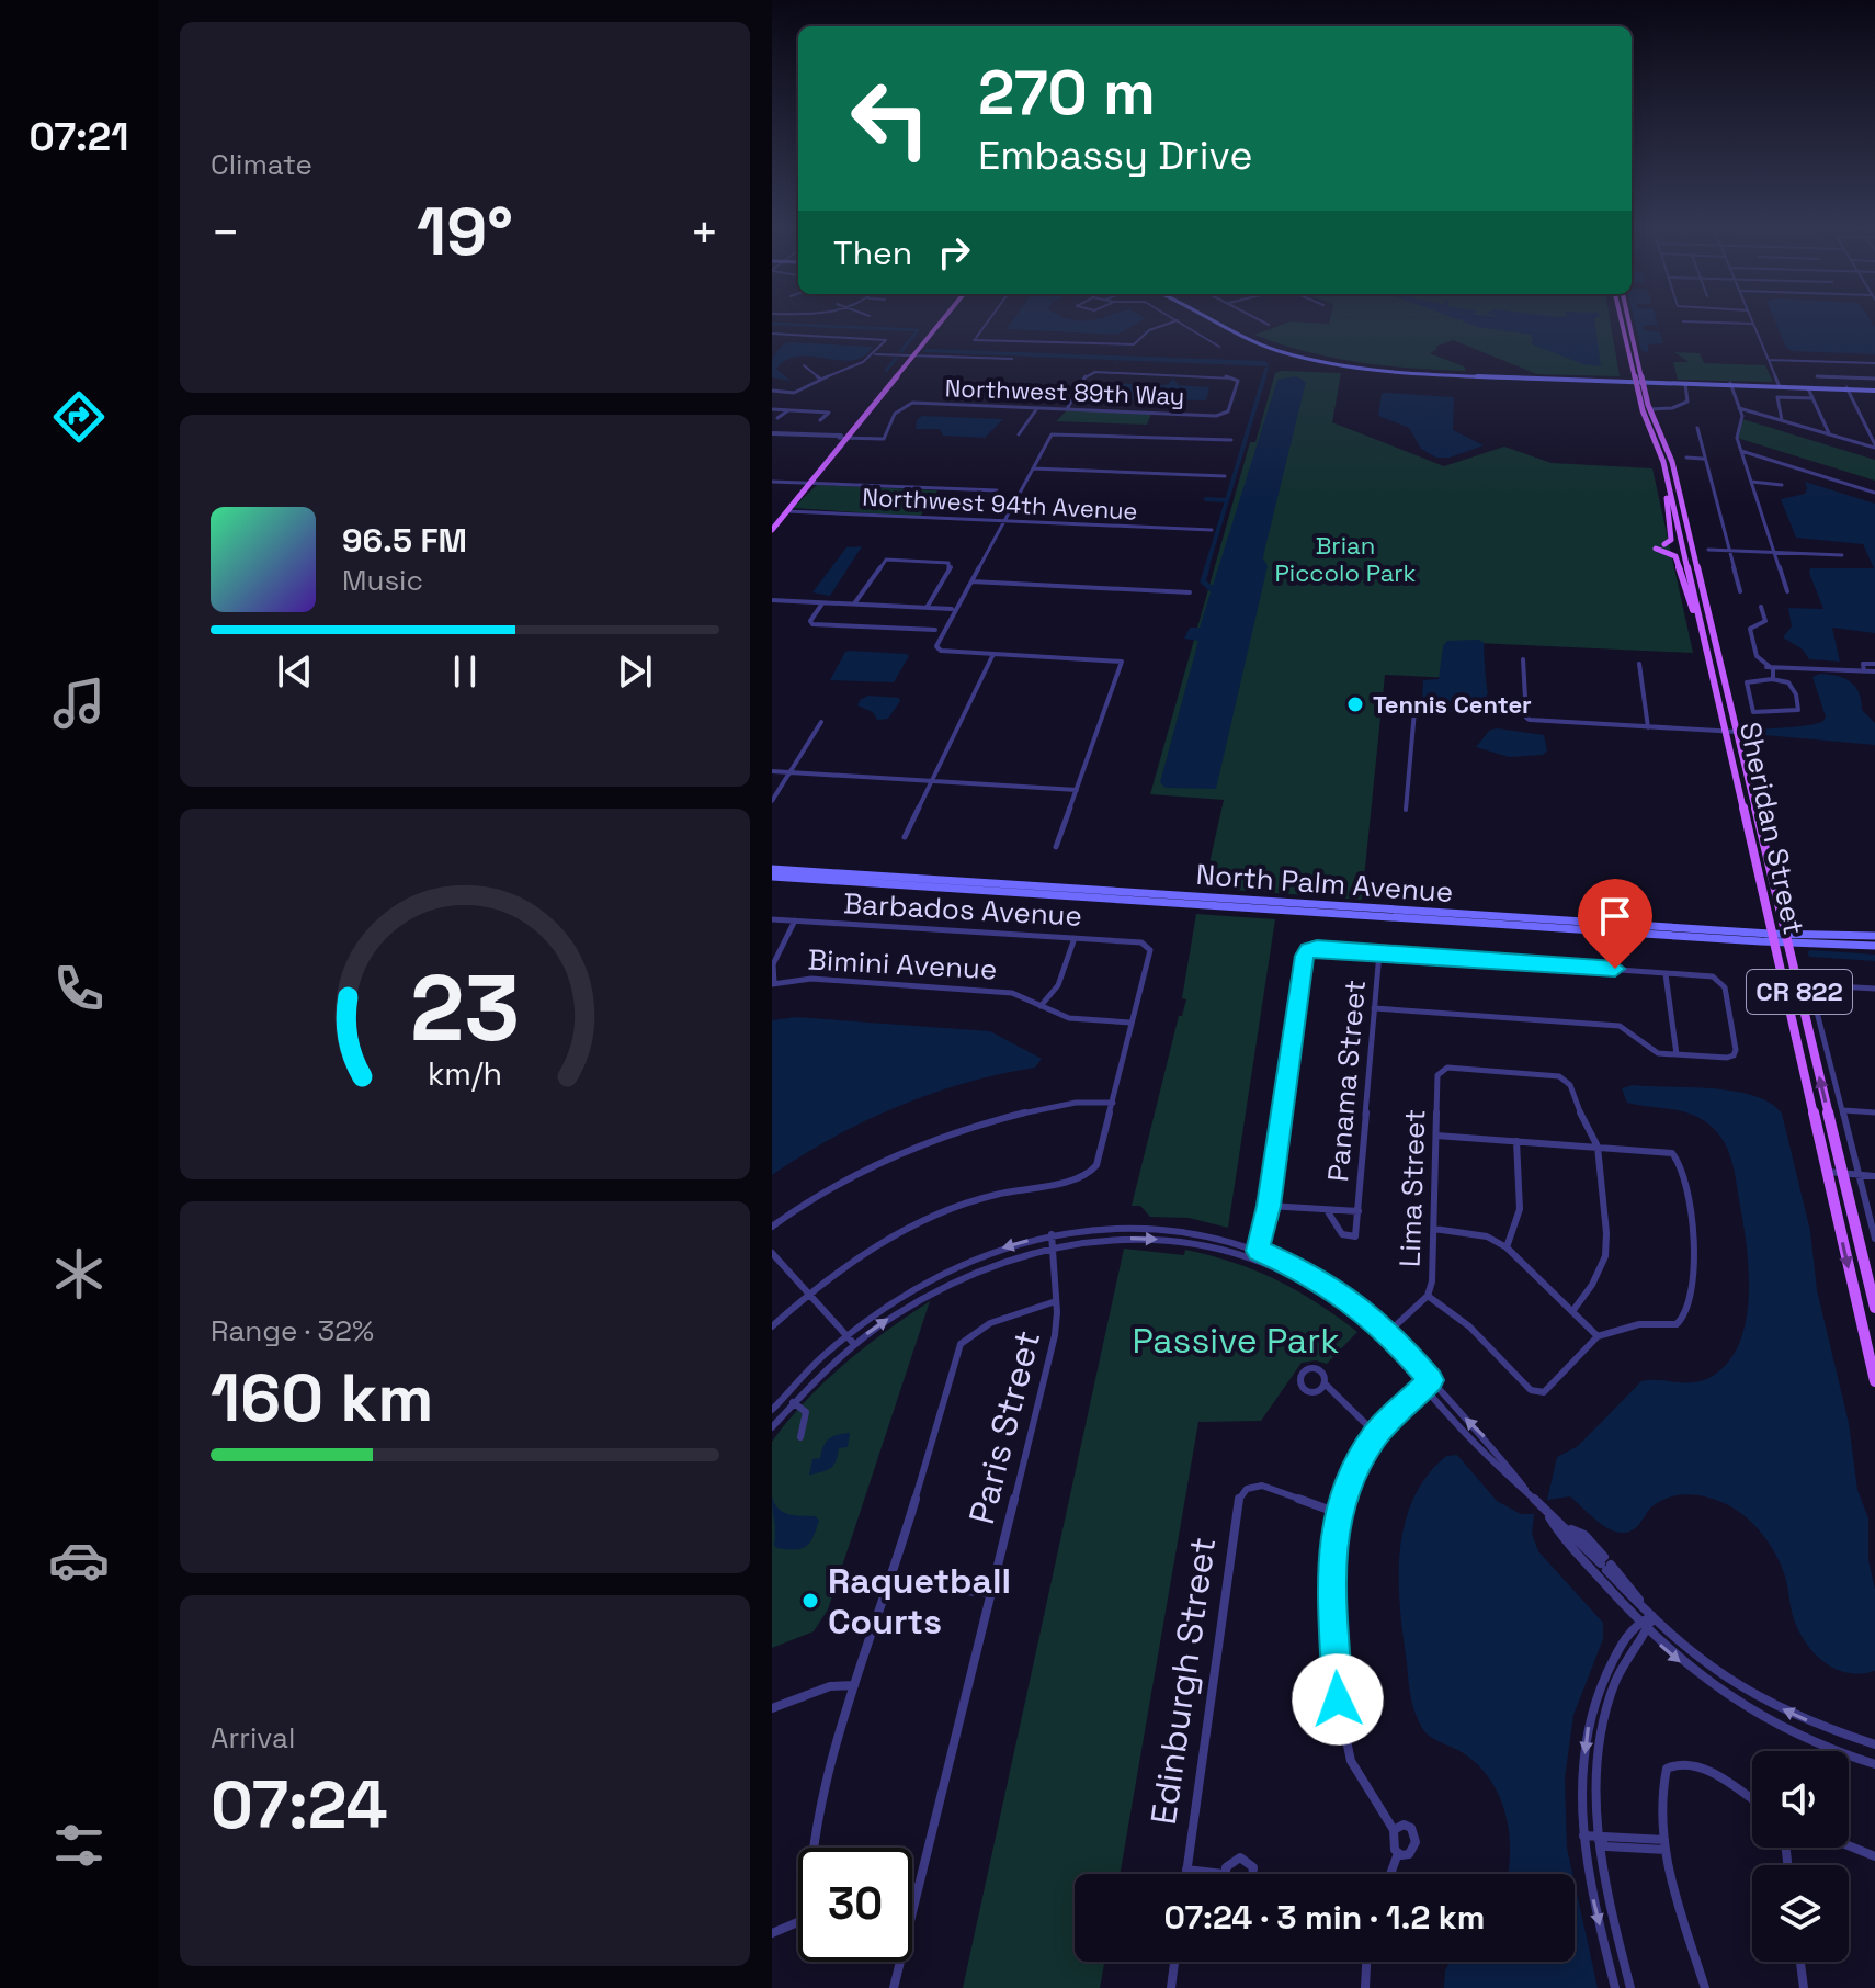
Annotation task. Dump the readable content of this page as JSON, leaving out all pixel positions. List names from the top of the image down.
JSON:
{
  "streets": {
    "main road": ["Sheridan Street", "North Palm Avenue", "CR 822"],
    "street": [
      "Northwest 89th Way",
      "Northwest 94th Avenue",
      "Barbados Avenue",
      "Bimini Avenue",
      "Panama Street",
      "Lima Street",
      "Paris Street",
      "Edinburgh Street"
    ]
  },
  "crossings": [
    ["Sheridan Street", "North Palm Avenue"],
    ["Barbados Avenue", "Bimini Avenue"]
  ],
  "parks": ["Brian Piccolo Park", "Passive Park"],
  "places": ["Tennis Center", "Raquetball Courts"],
  "page": {
    "tabs": "07:21",
    "tile": [
      "Climate",
      ["Range · 32%", "160 km"],
      ["Arrival", "07:24"]
    ],
    "turn": ["270 m", "Embassy Drive"],
    "heat": ["−", "19°", "+"],
    "then": "Then",
    "song": ["96.5 FM", "Music"],
    "limit": "30",
    "trip": "07:24 · 3 min · 1.2 km",
    "gauge": ["23", "km/h"]
  }
}
